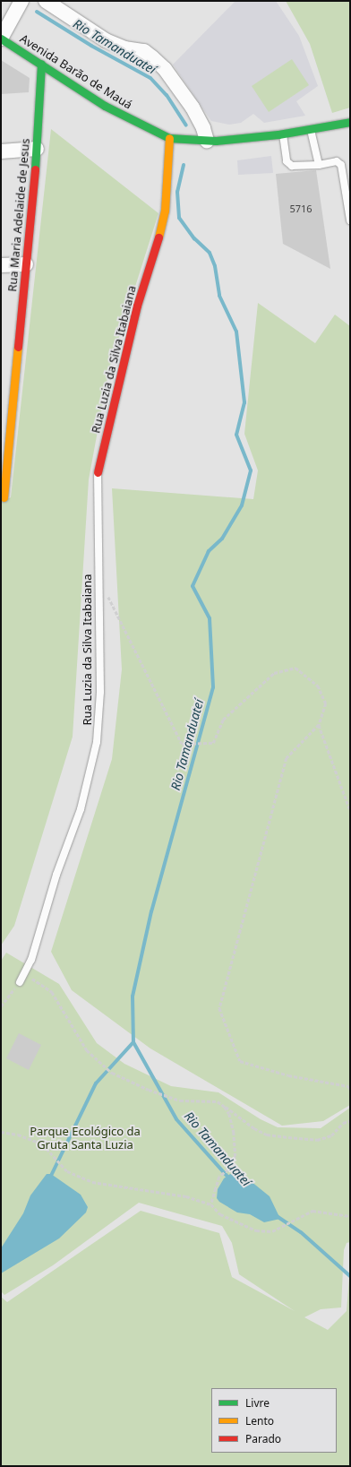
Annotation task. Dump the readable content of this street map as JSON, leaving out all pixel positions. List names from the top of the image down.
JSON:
{
  "streets": {
    "street": ["Avenida Barão de Mauá", "Rua Maria Adelaide de Jesus", "Rua Luzia da Silva Itabaiana"]
  },
  "crossings": [
    ["Avenida Barão de Mauá", "Rua Maria Adelaide de Jesus"],
    ["Avenida Barão de Mauá", "Rua Luzia da Silva Itabaiana"]
  ],
  "water": ["Rio Tamanduateí"],
  "parks": ["Parque Ecológico da Gruta Santa Luzia"],
  "house_numbers": ["5716"],
  "legend": ["Livre", "Lento", "Parado"]
}
